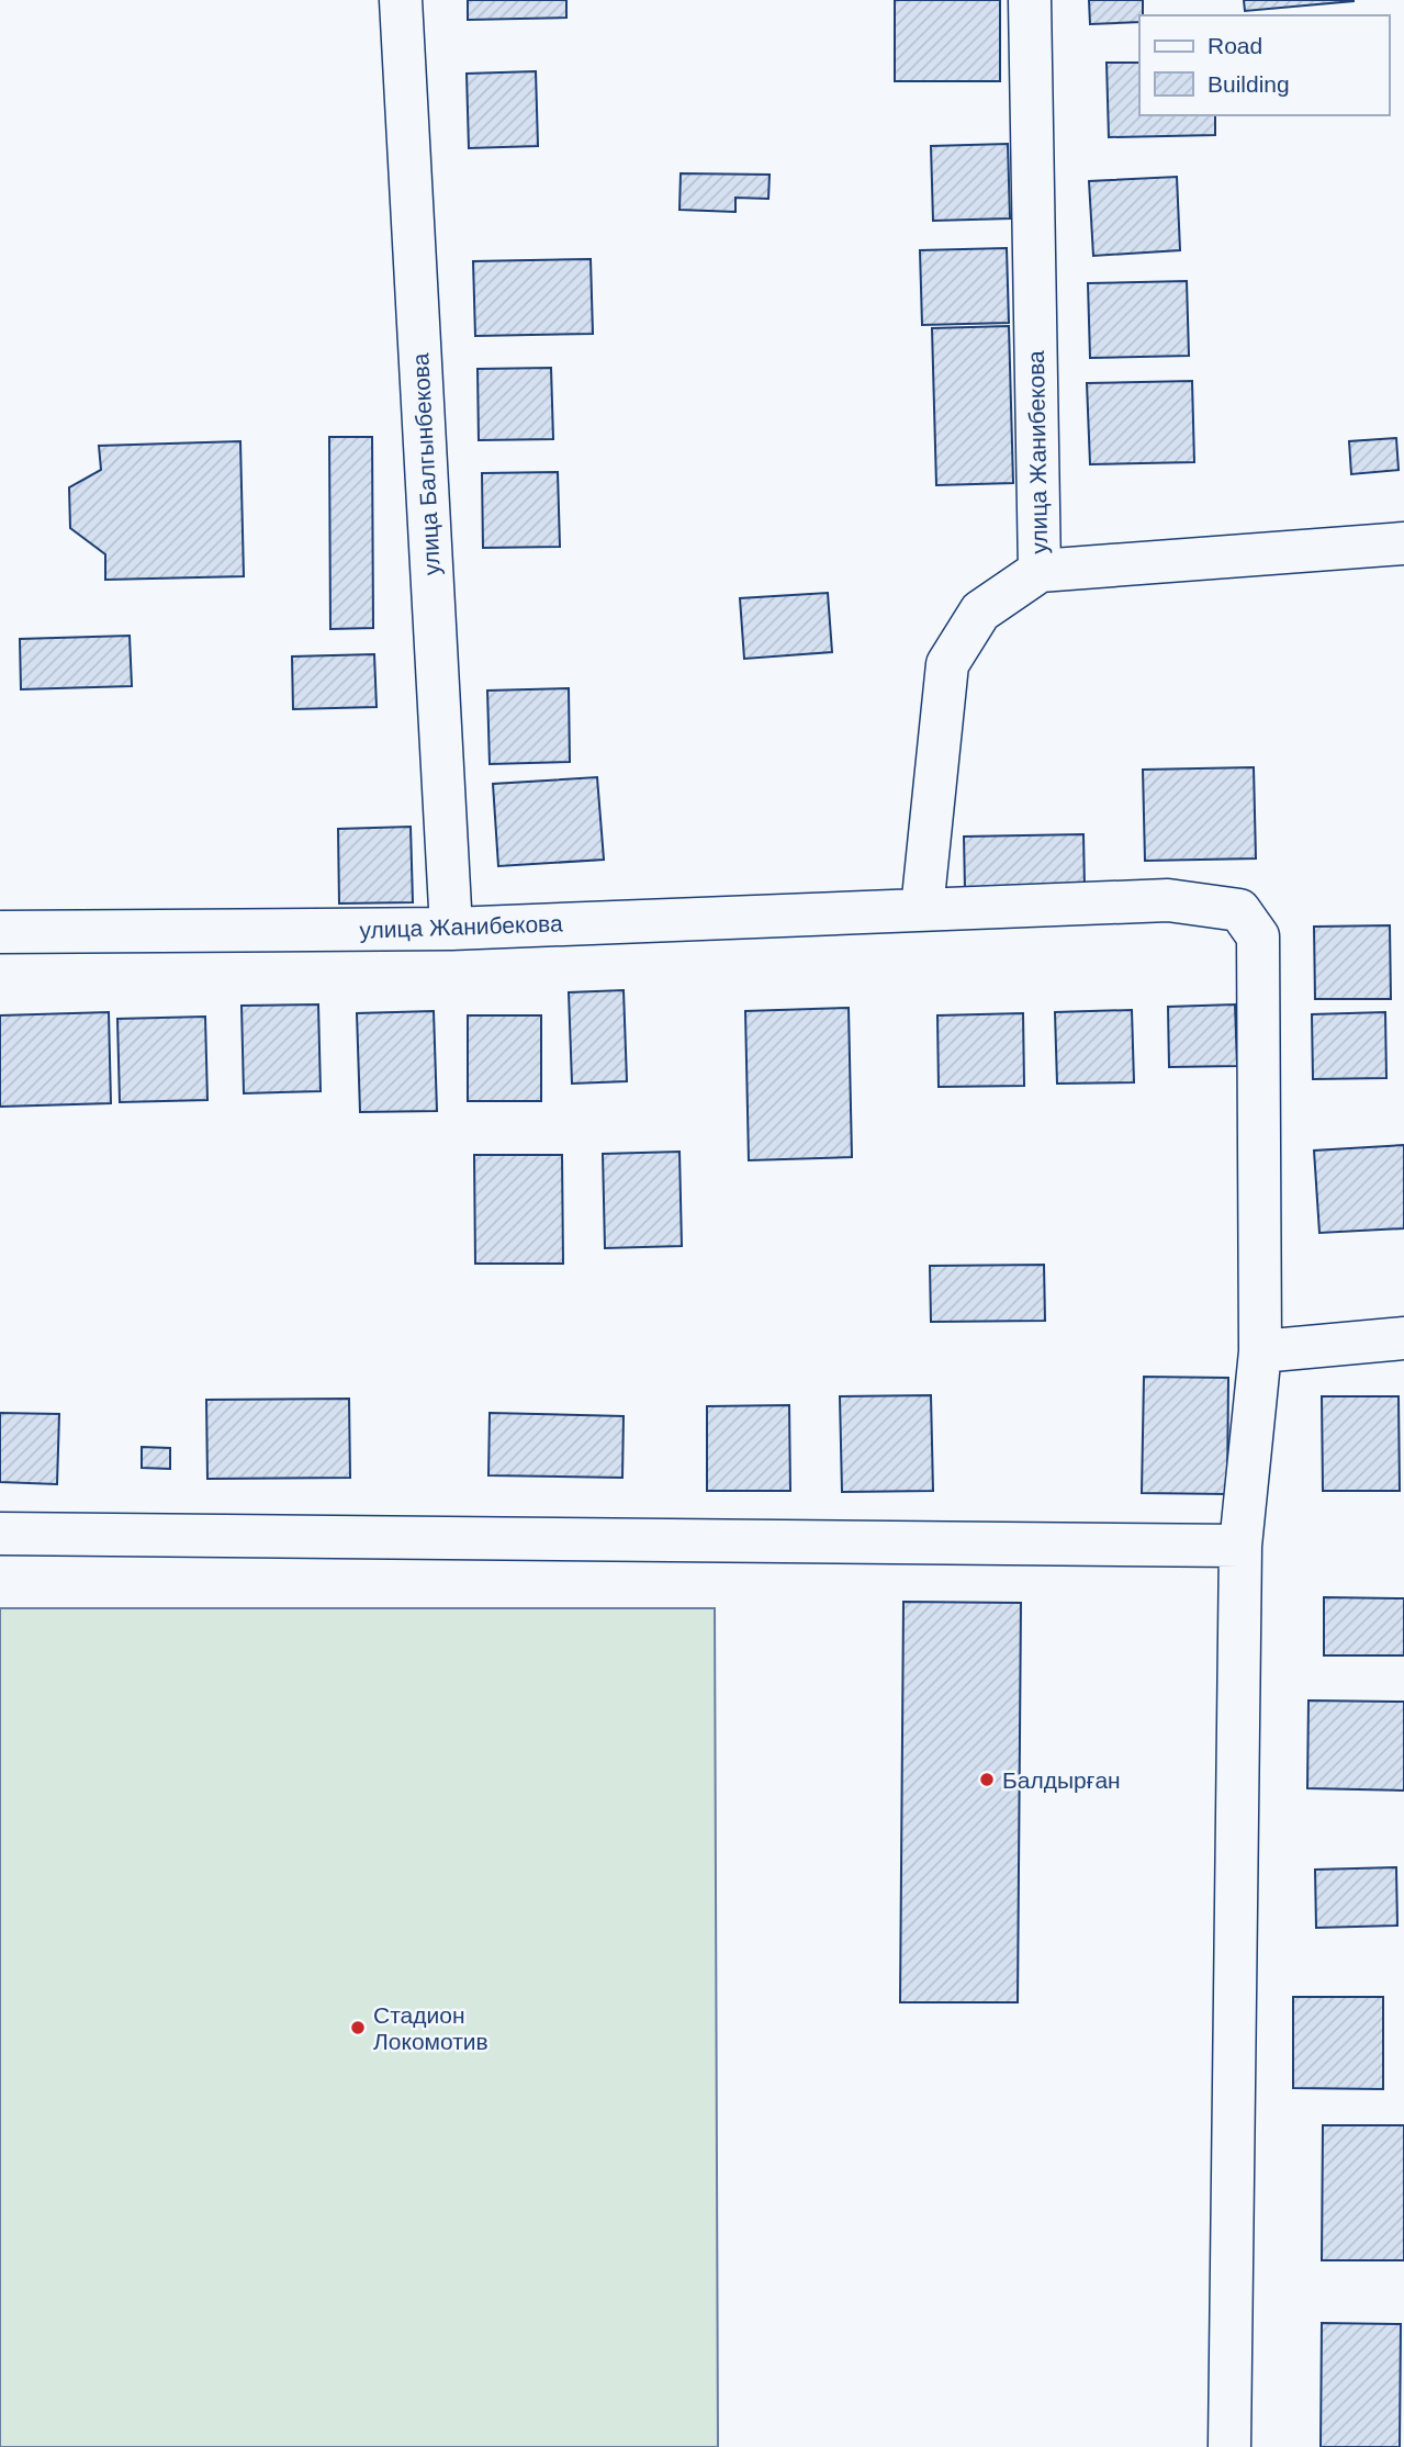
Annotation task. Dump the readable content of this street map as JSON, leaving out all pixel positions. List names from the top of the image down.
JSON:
{
  "streets": {
    "street": ["улица Жанибекова", "улица Балгынбекова"]
  },
  "crossings": [
    ["улица Жанибекова", "улица Балгынбекова"]
  ],
  "places": ["Балдырған", "Стадион Локомотив"],
  "legend": ["Road", "Building"]
}
